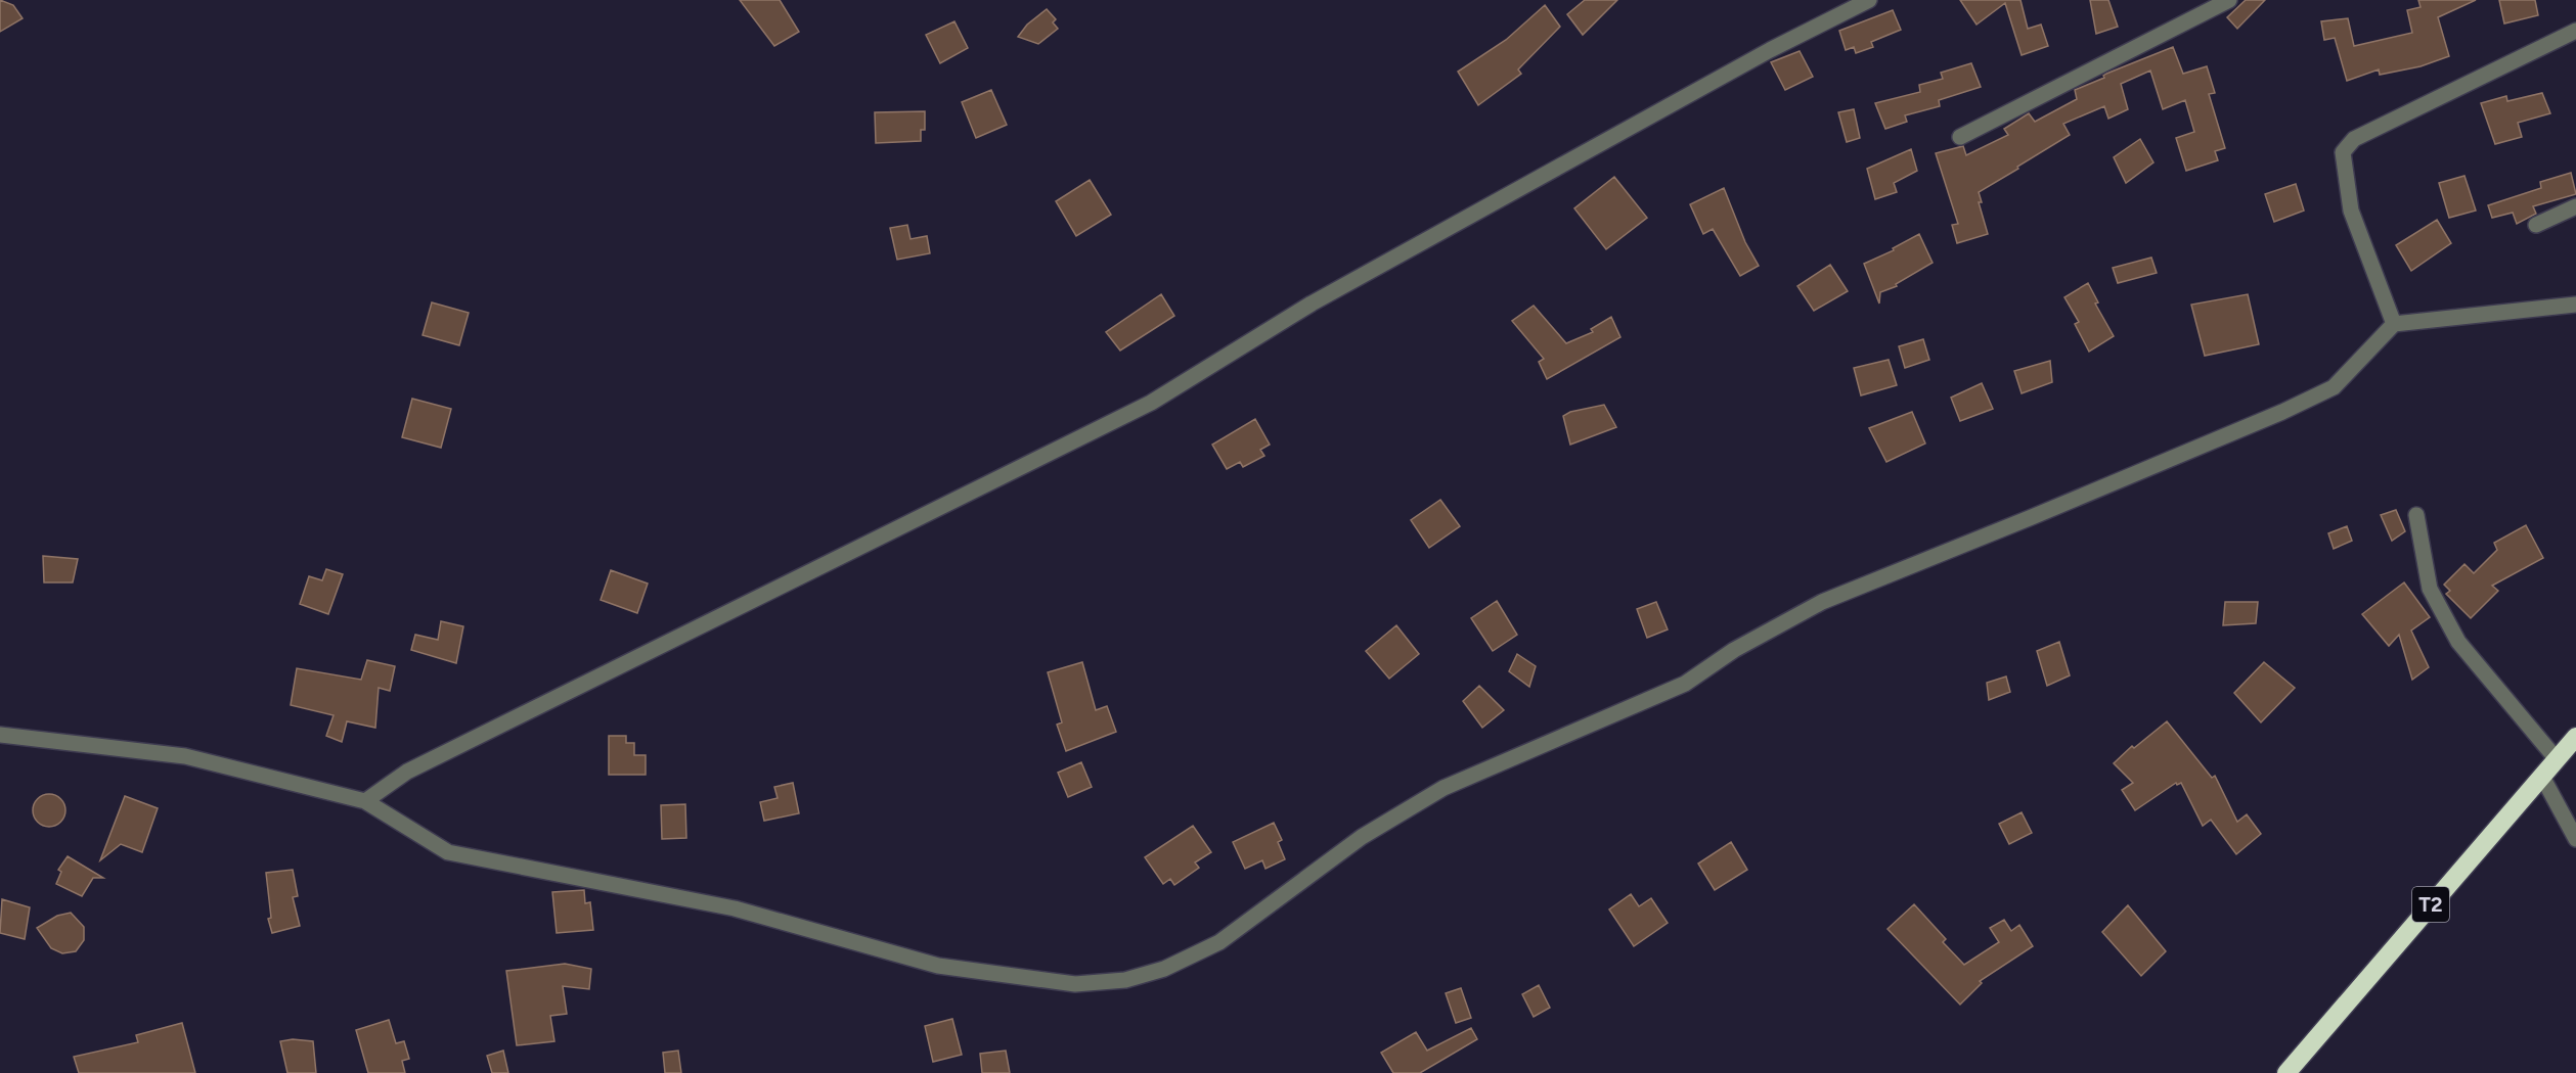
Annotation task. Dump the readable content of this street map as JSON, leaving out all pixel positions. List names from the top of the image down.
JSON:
{
  "streets": {
    "highway": ["T2"]
  }
}
